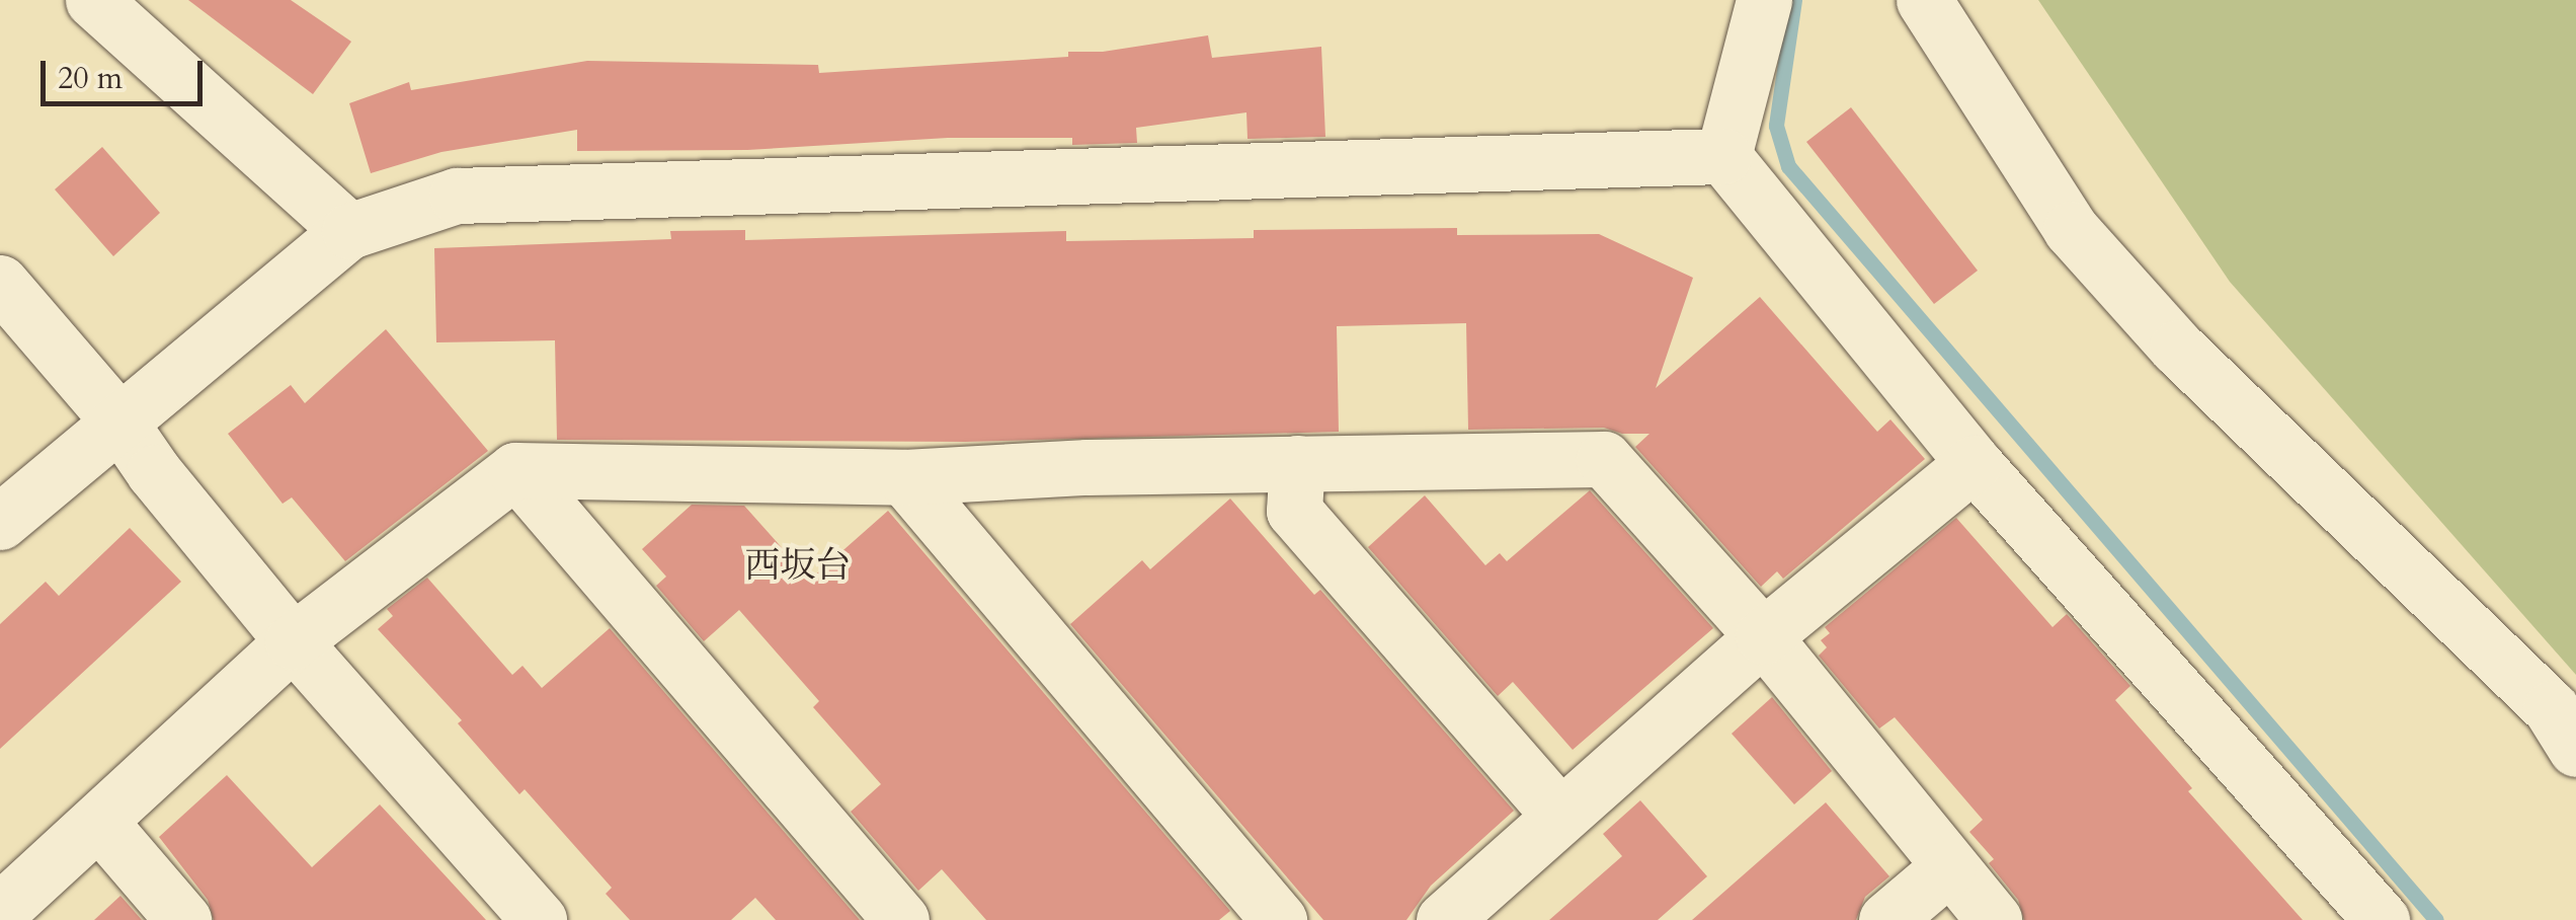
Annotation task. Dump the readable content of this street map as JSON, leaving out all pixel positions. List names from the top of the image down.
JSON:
{
  "districts": ["西坂台"],
  "scale_bar": "20 m"
}
